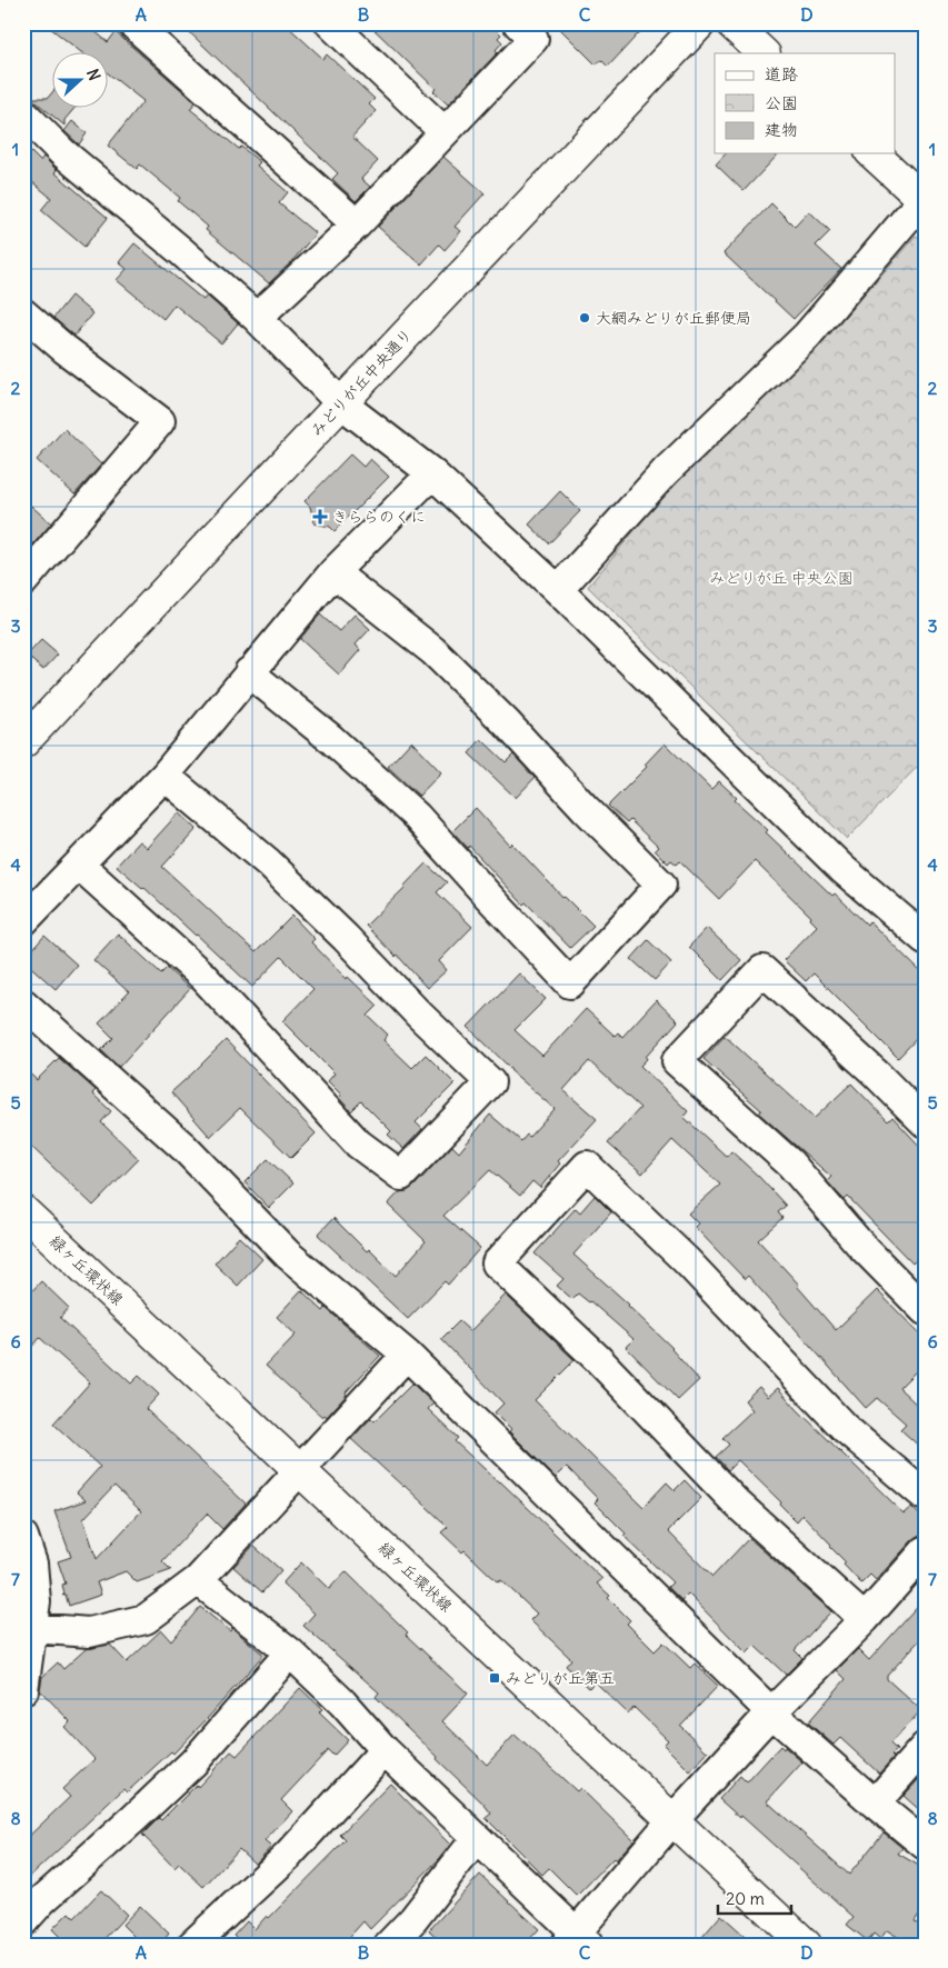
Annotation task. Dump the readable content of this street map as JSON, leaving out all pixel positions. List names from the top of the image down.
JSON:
{
  "streets": {
    "street": ["みどりが丘中央通り", "緑ヶ丘環状線"]
  },
  "parks": ["みどりが丘 中央公園"],
  "places": {
    "other": ["大網みどりが丘郵便局"],
    "health": ["きららのくに"],
    "transit": ["みどりが丘第五"]
  },
  "legend": ["道路", "公園", "建物"],
  "scale_bar": "20 m",
  "north": "right",
  "grid": {
    "columns": [
      "A",
      "B",
      "C",
      "D"
    ],
    "rows": [
      "1",
      "2",
      "3",
      "4",
      "5",
      "6",
      "7",
      "8"
    ]
  }
}
